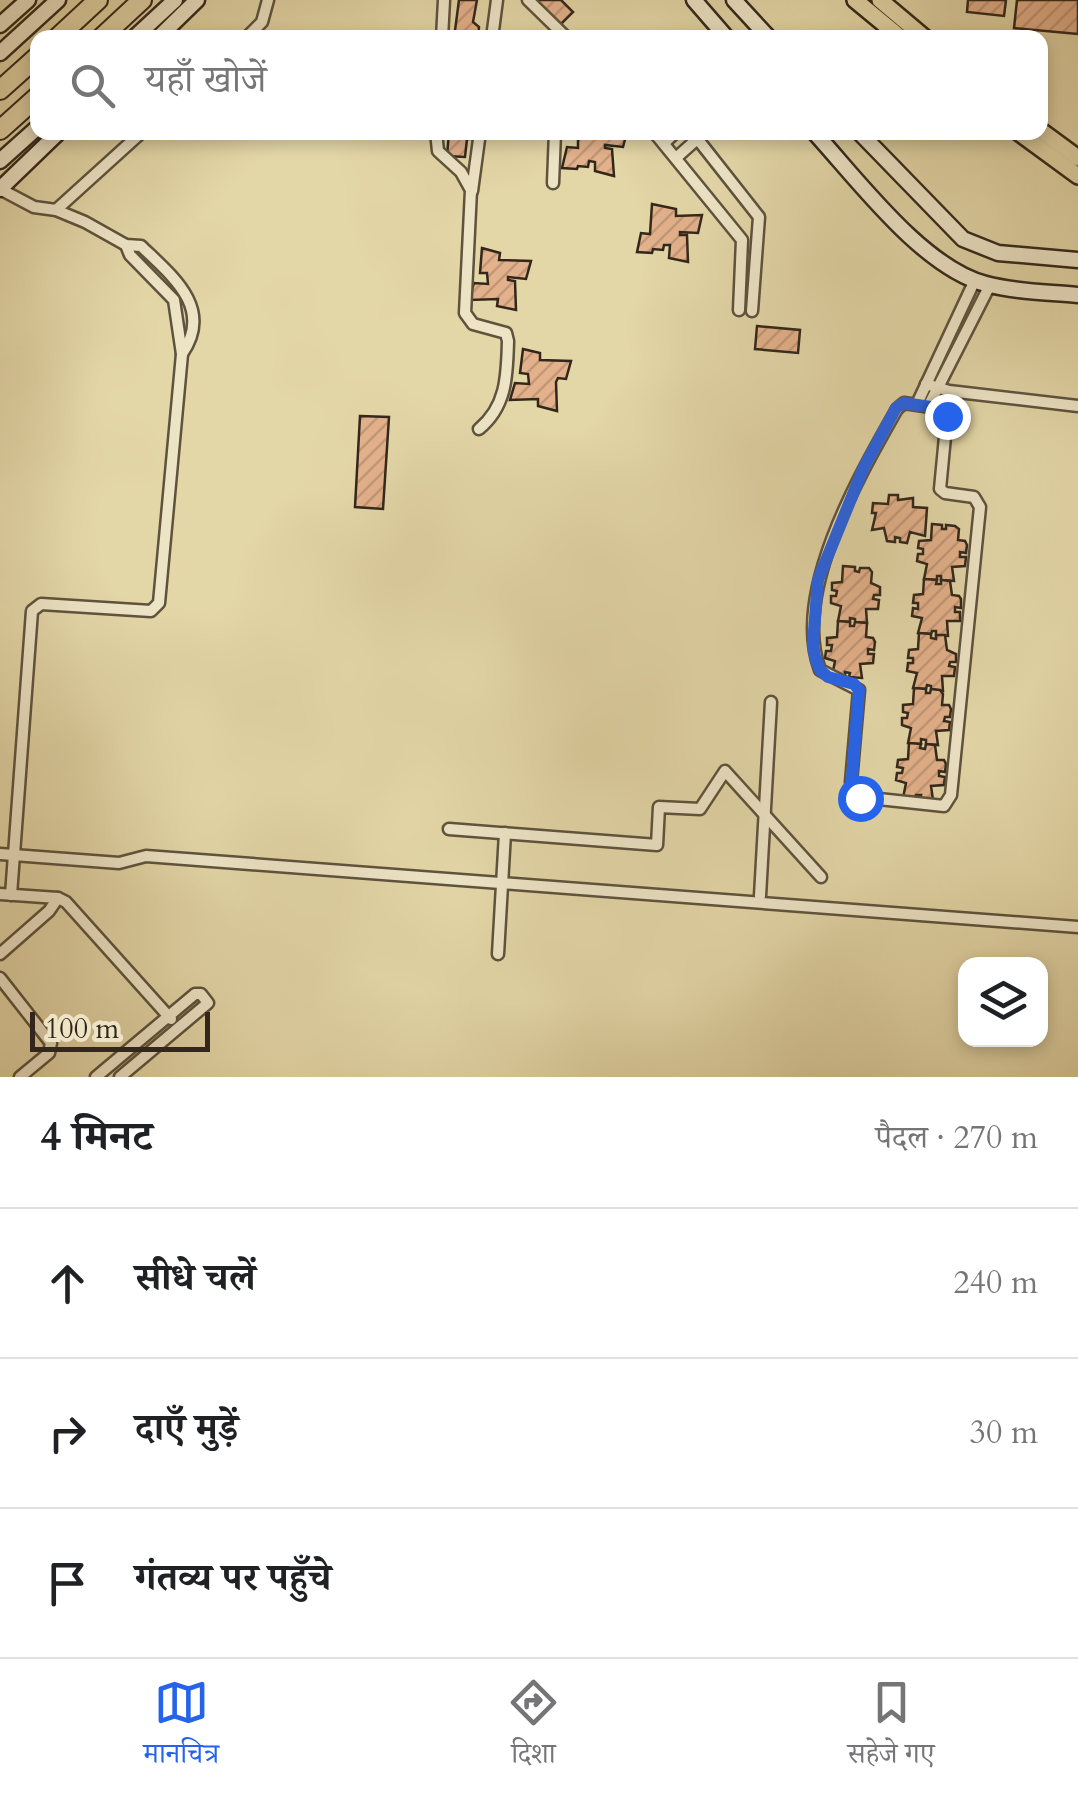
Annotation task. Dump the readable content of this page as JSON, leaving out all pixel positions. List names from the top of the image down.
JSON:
{
  "scale_bar": "100 m",
  "page": {
    "search": "यहाँ खोजें",
    "scale": "100 m",
    "heading": ["4 मिनट", "पैदल · 270 m"],
    "list": [
      ["सीधे चलें", "240 m"],
      ["दाएँ मुड़ें", "30 m"],
      "गंतव्य पर पहुँचे"
    ],
    "nav": ["मानचित्र", "दिशा", "सहेजे गए"]
  }
}
